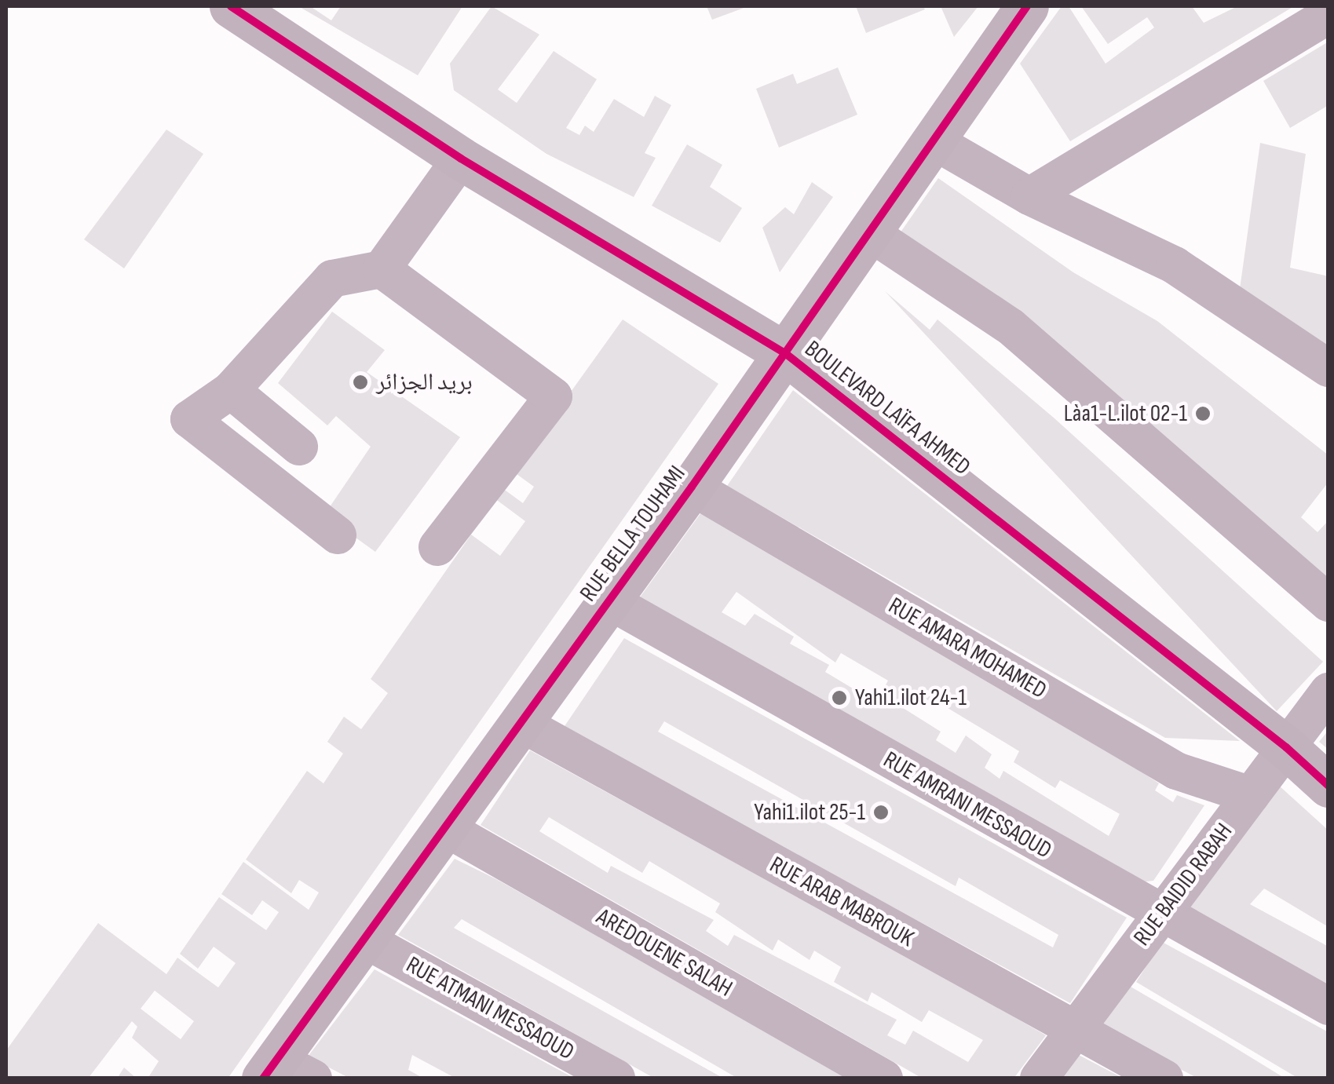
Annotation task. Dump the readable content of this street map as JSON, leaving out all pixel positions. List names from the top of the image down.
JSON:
{
  "streets": {
    "street": [
      "BOULEVARD LAÏFA AHMED",
      "RUE BELLA TOUHAMI",
      "RUE AMARA MOHAMED",
      "RUE AMRANI MESSAOUD",
      "RUE BAIDID RABAH",
      "RUE ARAB MABROUK",
      "AREDOUENE SALAH",
      "RUE ATMANI MESSAOUD"
    ]
  },
  "crossings": [
    ["BOULEVARD LAÏFA AHMED", "RUE BELLA TOUHAMI"],
    ["BOULEVARD LAÏFA AHMED", "RUE BAIDID RABAH"],
    ["RUE BELLA TOUHAMI", "RUE AMARA MOHAMED"],
    ["RUE BELLA TOUHAMI", "RUE AMRANI MESSAOUD"],
    ["RUE BELLA TOUHAMI", "RUE ARAB MABROUK"],
    ["RUE BELLA TOUHAMI", "AREDOUENE SALAH"],
    ["RUE BELLA TOUHAMI", "RUE ATMANI MESSAOUD"],
    ["RUE AMARA MOHAMED", "RUE BAIDID RABAH"],
    ["RUE AMRANI MESSAOUD", "RUE BAIDID RABAH"],
    ["RUE BAIDID RABAH", "RUE ARAB MABROUK"]
  ],
  "places": [
    "بريد الجزائر",
    "Làa1-L.ilot 02-1",
    "Yahi1.ilot 24-1",
    "Yahi1.ilot 25-1"
  ]
}
